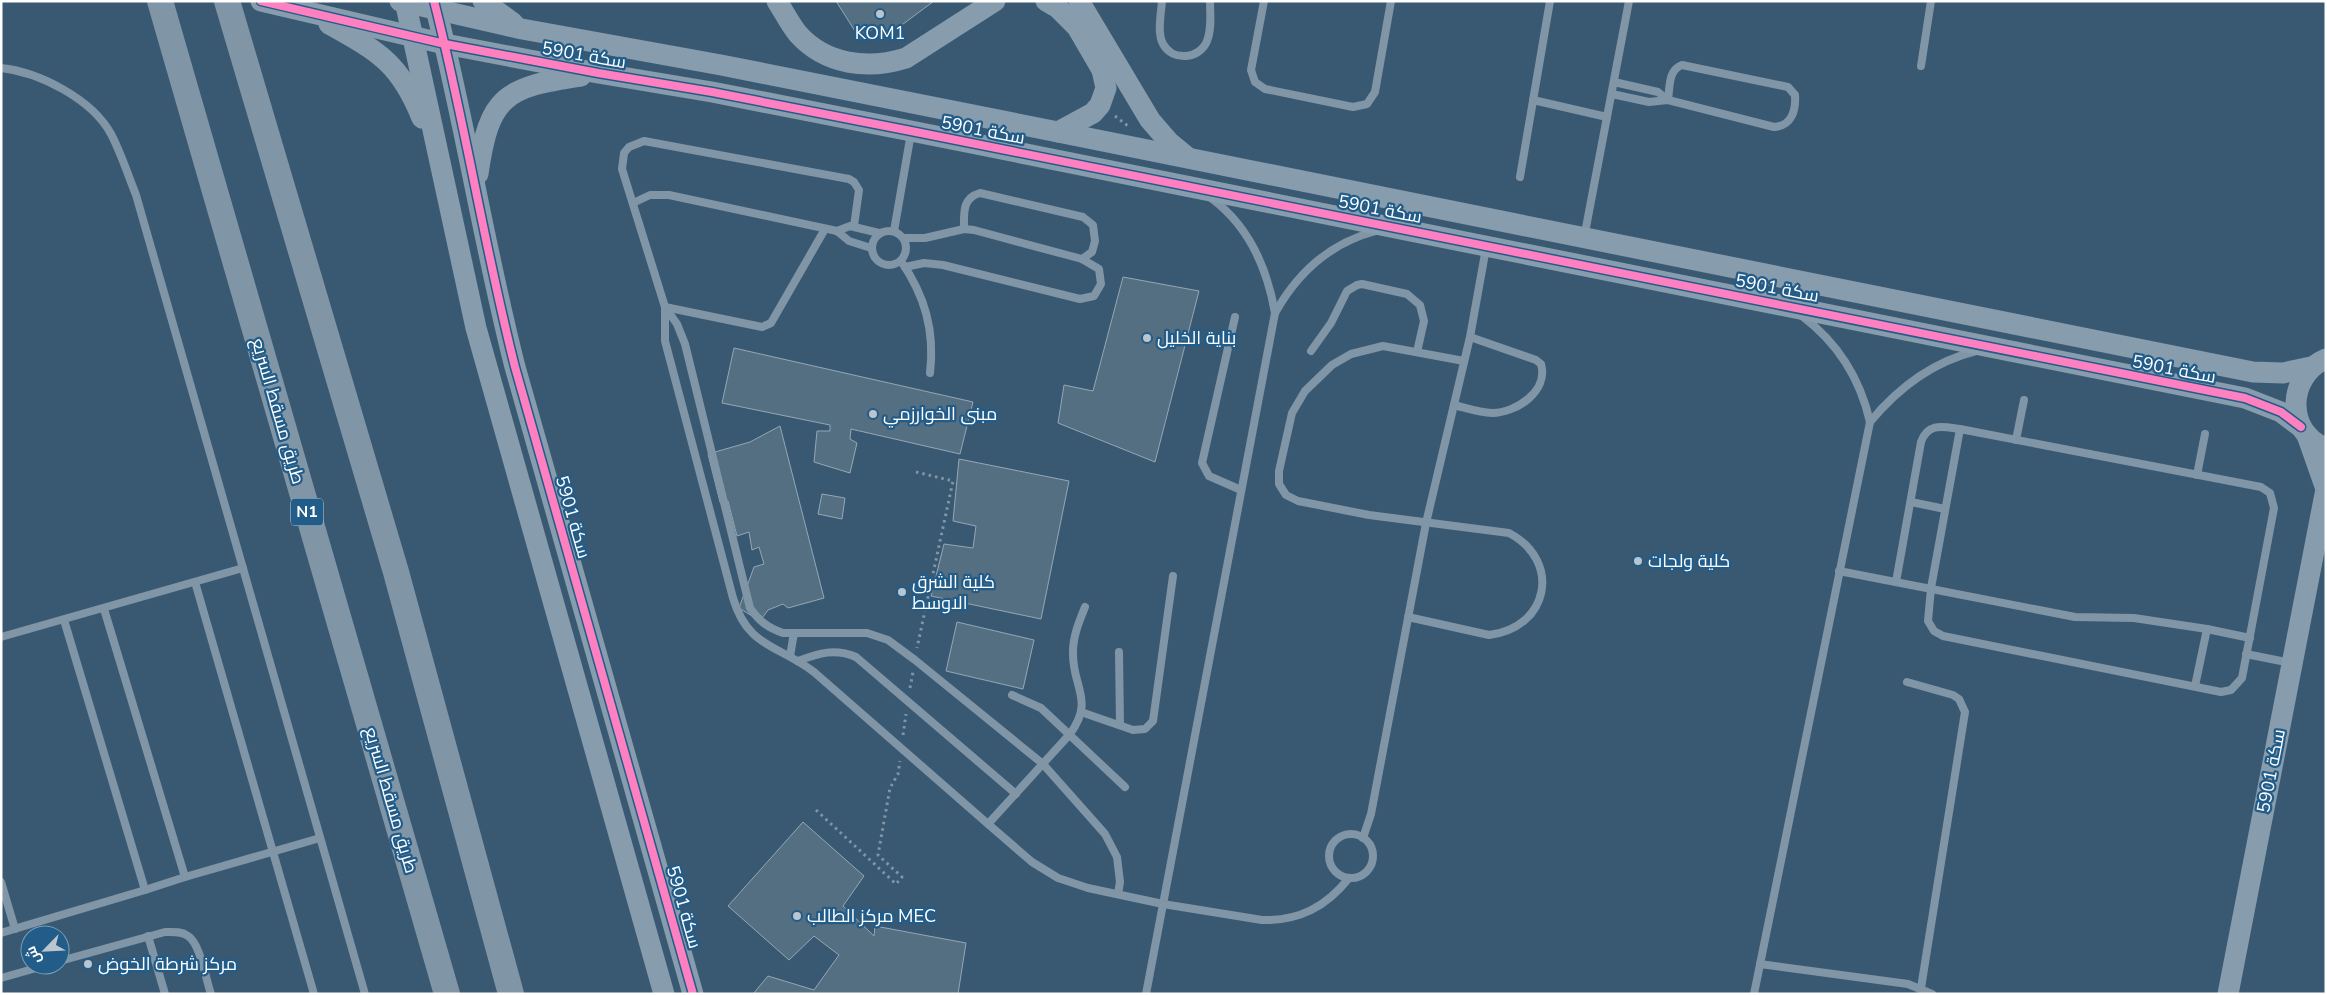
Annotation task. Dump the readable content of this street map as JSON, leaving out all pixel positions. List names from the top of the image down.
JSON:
{
  "streets": {
    "highway": ["طريق مسقط السريع", "N1"],
    "street": ["سكة 5901"]
  },
  "places": [
    "KOM1",
    "بناية الخليل",
    "مبنى الخوارزمي",
    "كلية ولجات",
    "كلية الشرق الاوسط",
    "مركز الطالب MEC",
    "مركز شرطة الخوض"
  ],
  "north": "bottom left"
}
